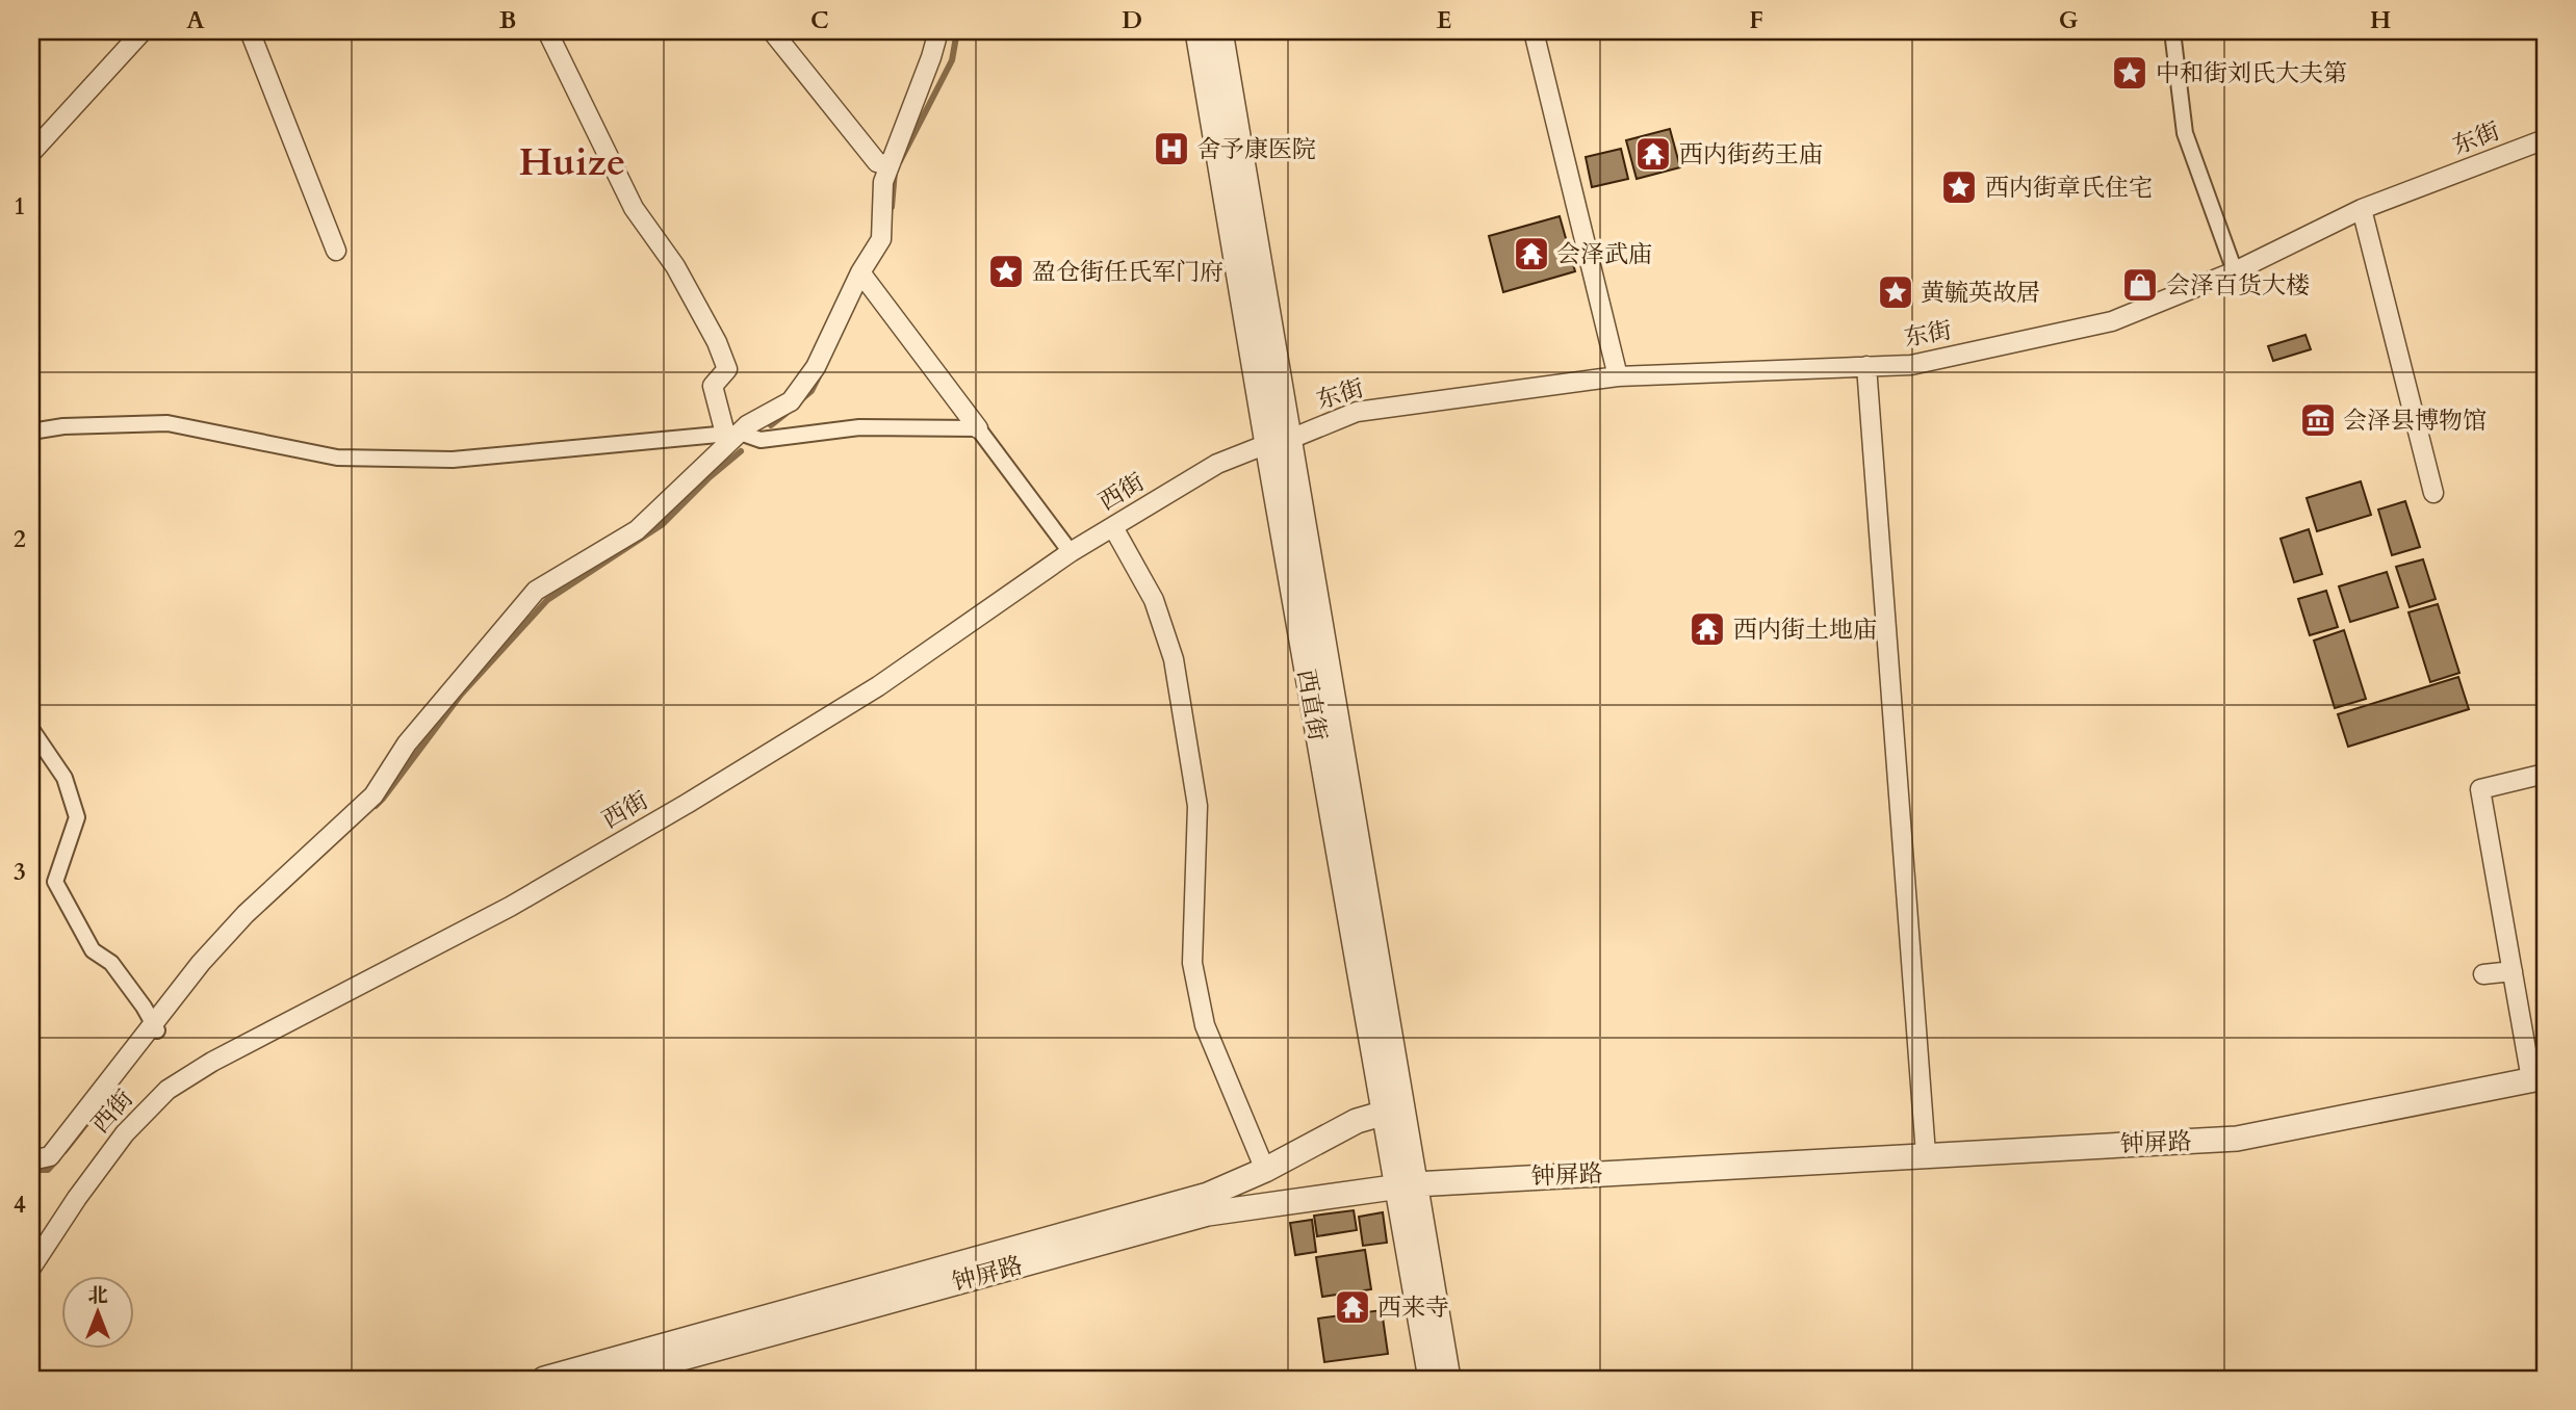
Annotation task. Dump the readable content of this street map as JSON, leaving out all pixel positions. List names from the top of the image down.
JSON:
{
  "streets": {
    "street": [
      "东街",
      "西街",
      "西直街",
      "钟屏路"
    ]
  },
  "crossings": [
    ["东街", "西街"],
    ["东街", "西直街"],
    ["西街", "西直街"],
    ["西直街", "钟屏路"]
  ],
  "districts": ["Huize"],
  "places": {
    "place": [
      "中和街刘氏大夫第",
      "西内街章氏住宅",
      "盈仓街任氏军门府",
      "黄毓英故居"
    ],
    "hospital": ["舍予康医院"],
    "temple": [
      "西内街药王庙",
      "会泽武庙",
      "西内街土地庙",
      "西来寺"
    ],
    "shop": ["会泽百货大楼"],
    "museum": ["会泽县博物馆"]
  },
  "north": "top",
  "grid": {
    "columns": [
      "A",
      "B",
      "C",
      "D",
      "E",
      "F",
      "G",
      "H"
    ],
    "rows": [
      "1",
      "2",
      "3",
      "4"
    ]
  }
}
